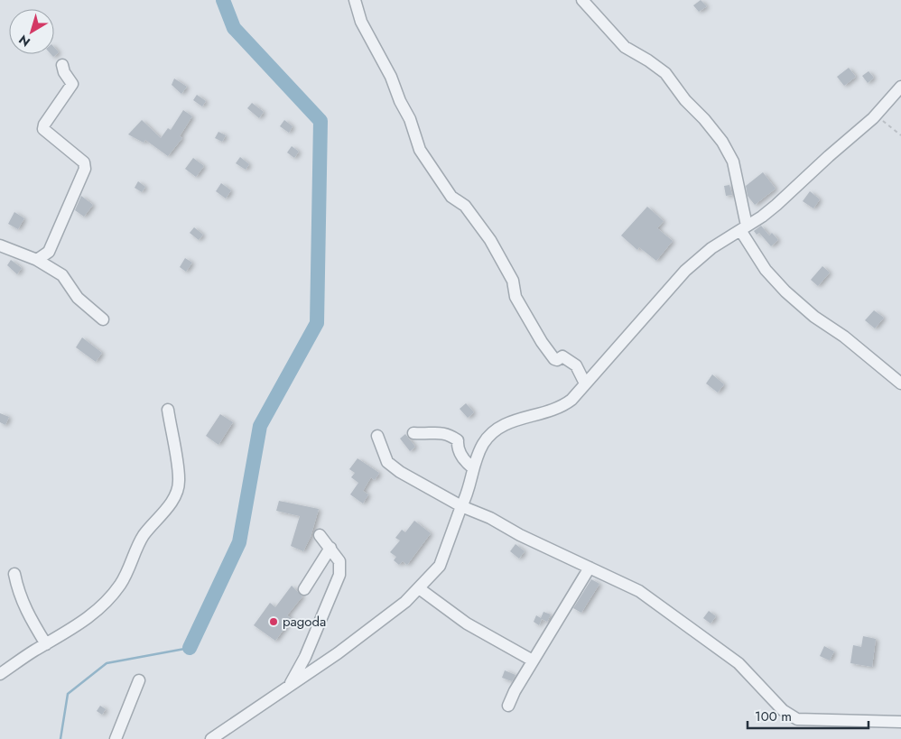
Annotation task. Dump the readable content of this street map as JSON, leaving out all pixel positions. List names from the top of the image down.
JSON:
{
  "places": ["pagoda"],
  "scale_bar": "100 m",
  "north": "bottom left"
}
